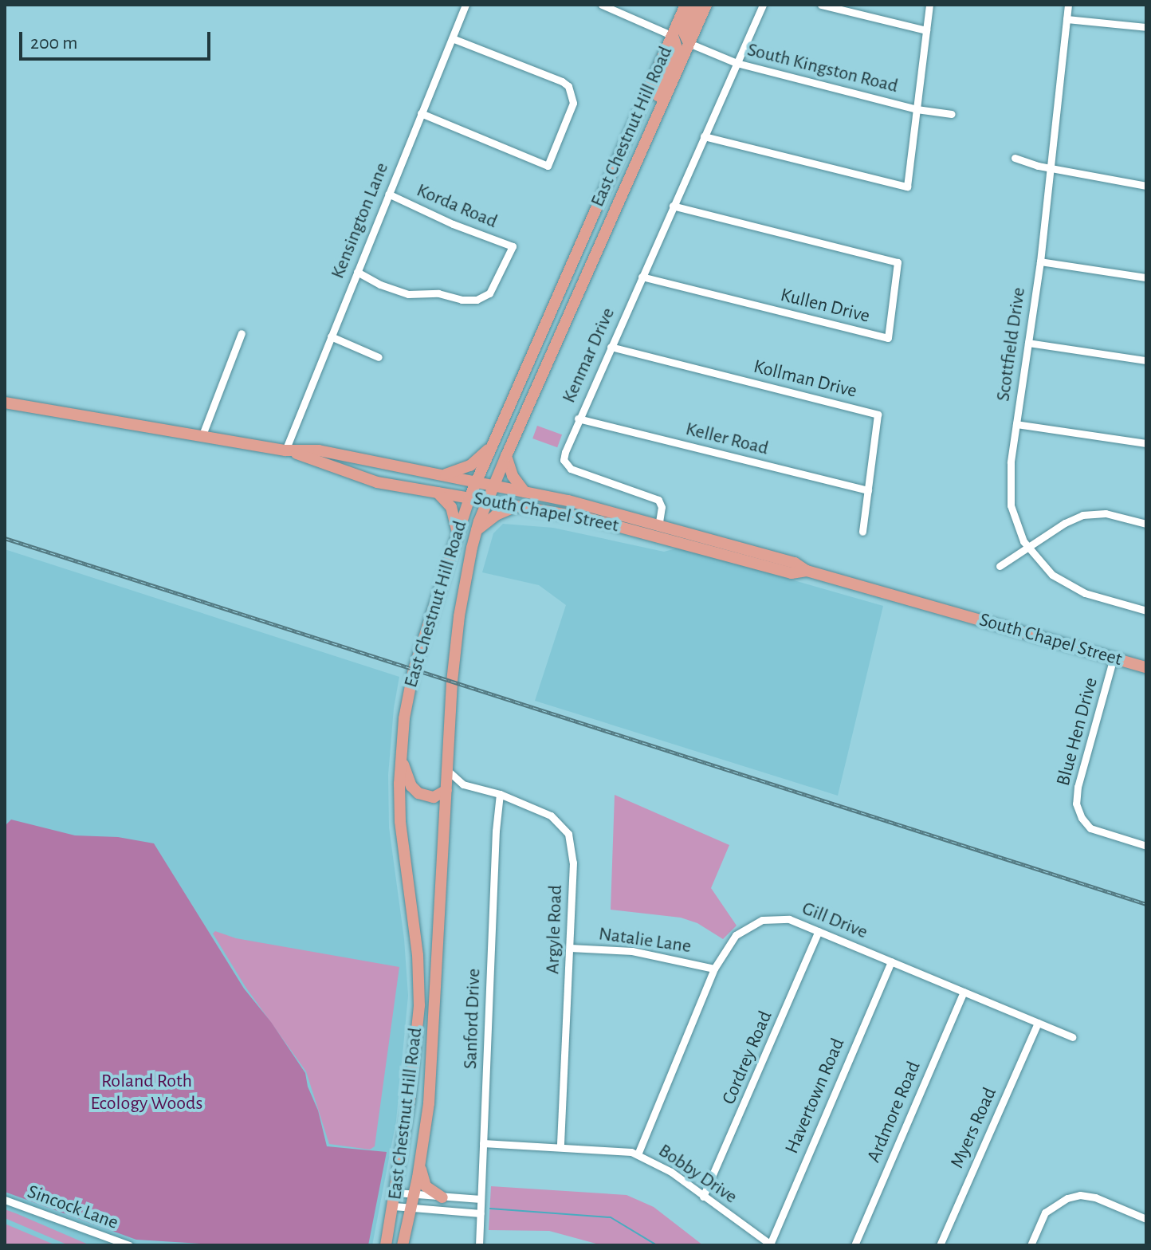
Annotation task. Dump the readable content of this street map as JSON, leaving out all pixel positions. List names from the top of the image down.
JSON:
{
  "streets": {
    "main road": ["East Chestnut Hill Road", "South Chapel Street"],
    "street": [
      "South Kingston Road",
      "Korda Road",
      "Kensington Lane",
      "Kullen Drive",
      "Scottfield Drive",
      "Kenmar Drive",
      "Kollman Drive",
      "Keller Road",
      "Blue Hen Drive",
      "Gill Drive",
      "Argyle Road",
      "Natalie Lane",
      "Sanford Drive",
      "Cordrey Road",
      "Havertown Road",
      "Ardmore Road",
      "Myers Road",
      "Bobby Drive",
      "Sincock Lane"
    ]
  },
  "crossings": [
    ["South Kingston Road", "East Chestnut Hill Road"],
    ["South Kingston Road", "Kenmar Drive"],
    ["East Chestnut Hill Road", "South Chapel Street"],
    ["East Chestnut Hill Road", "Argyle Road"],
    ["Korda Road", "Kensington Lane"],
    ["Kensington Lane", "South Chapel Street"],
    ["Kullen Drive", "Kenmar Drive"],
    ["Kenmar Drive", "Kollman Drive"],
    ["Kenmar Drive", "Keller Road"],
    ["Kenmar Drive", "South Chapel Street"],
    ["Kollman Drive", "Keller Road"],
    ["South Chapel Street", "Blue Hen Drive"],
    ["Gill Drive", "Natalie Lane"],
    ["Gill Drive", "Cordrey Road"],
    ["Gill Drive", "Havertown Road"],
    ["Gill Drive", "Ardmore Road"],
    ["Gill Drive", "Myers Road"],
    ["Gill Drive", "Bobby Drive"],
    ["Argyle Road", "Natalie Lane"],
    ["Argyle Road", "Sanford Drive"],
    ["Argyle Road", "Bobby Drive"],
    ["Sanford Drive", "Bobby Drive"],
    ["Cordrey Road", "Bobby Drive"],
    ["Havertown Road", "Bobby Drive"]
  ],
  "parks": ["Roland Roth Ecology Woods"],
  "scale_bar": "200 m"
}
